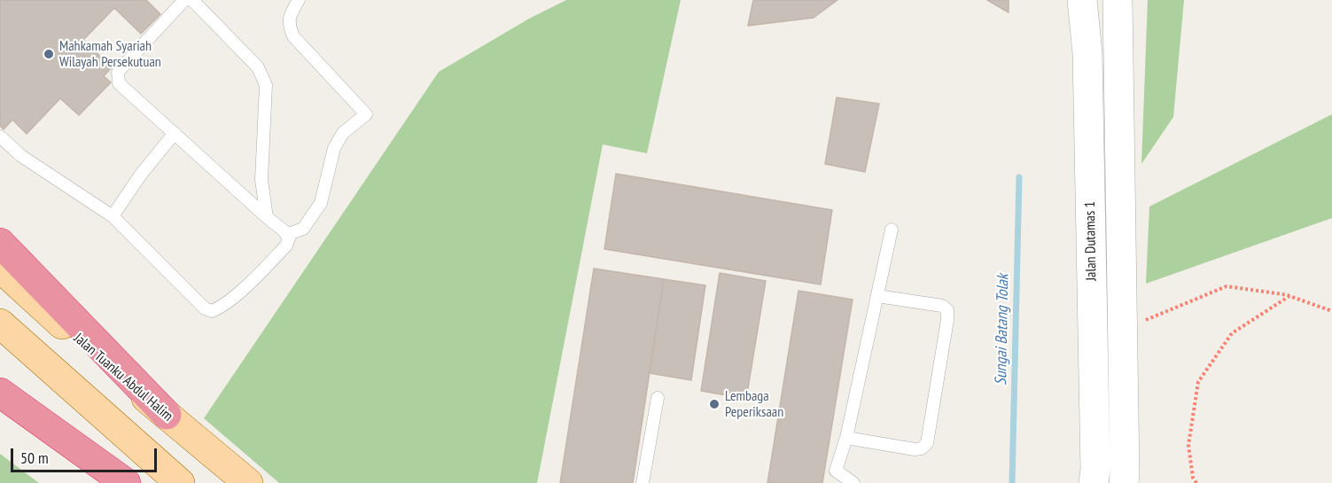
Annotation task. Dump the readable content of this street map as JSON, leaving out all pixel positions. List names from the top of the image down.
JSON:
{
  "streets": {
    "main road": ["Jalan Tuanku Abdul Halim"],
    "street": ["Jalan Dutamas 1"]
  },
  "water": ["Sungai Batang Tolak"],
  "places": ["Mahkamah Syariah Wilayah Persekutuan", "Lembaga Peperiksaan"],
  "scale_bar": "50 m"
}
